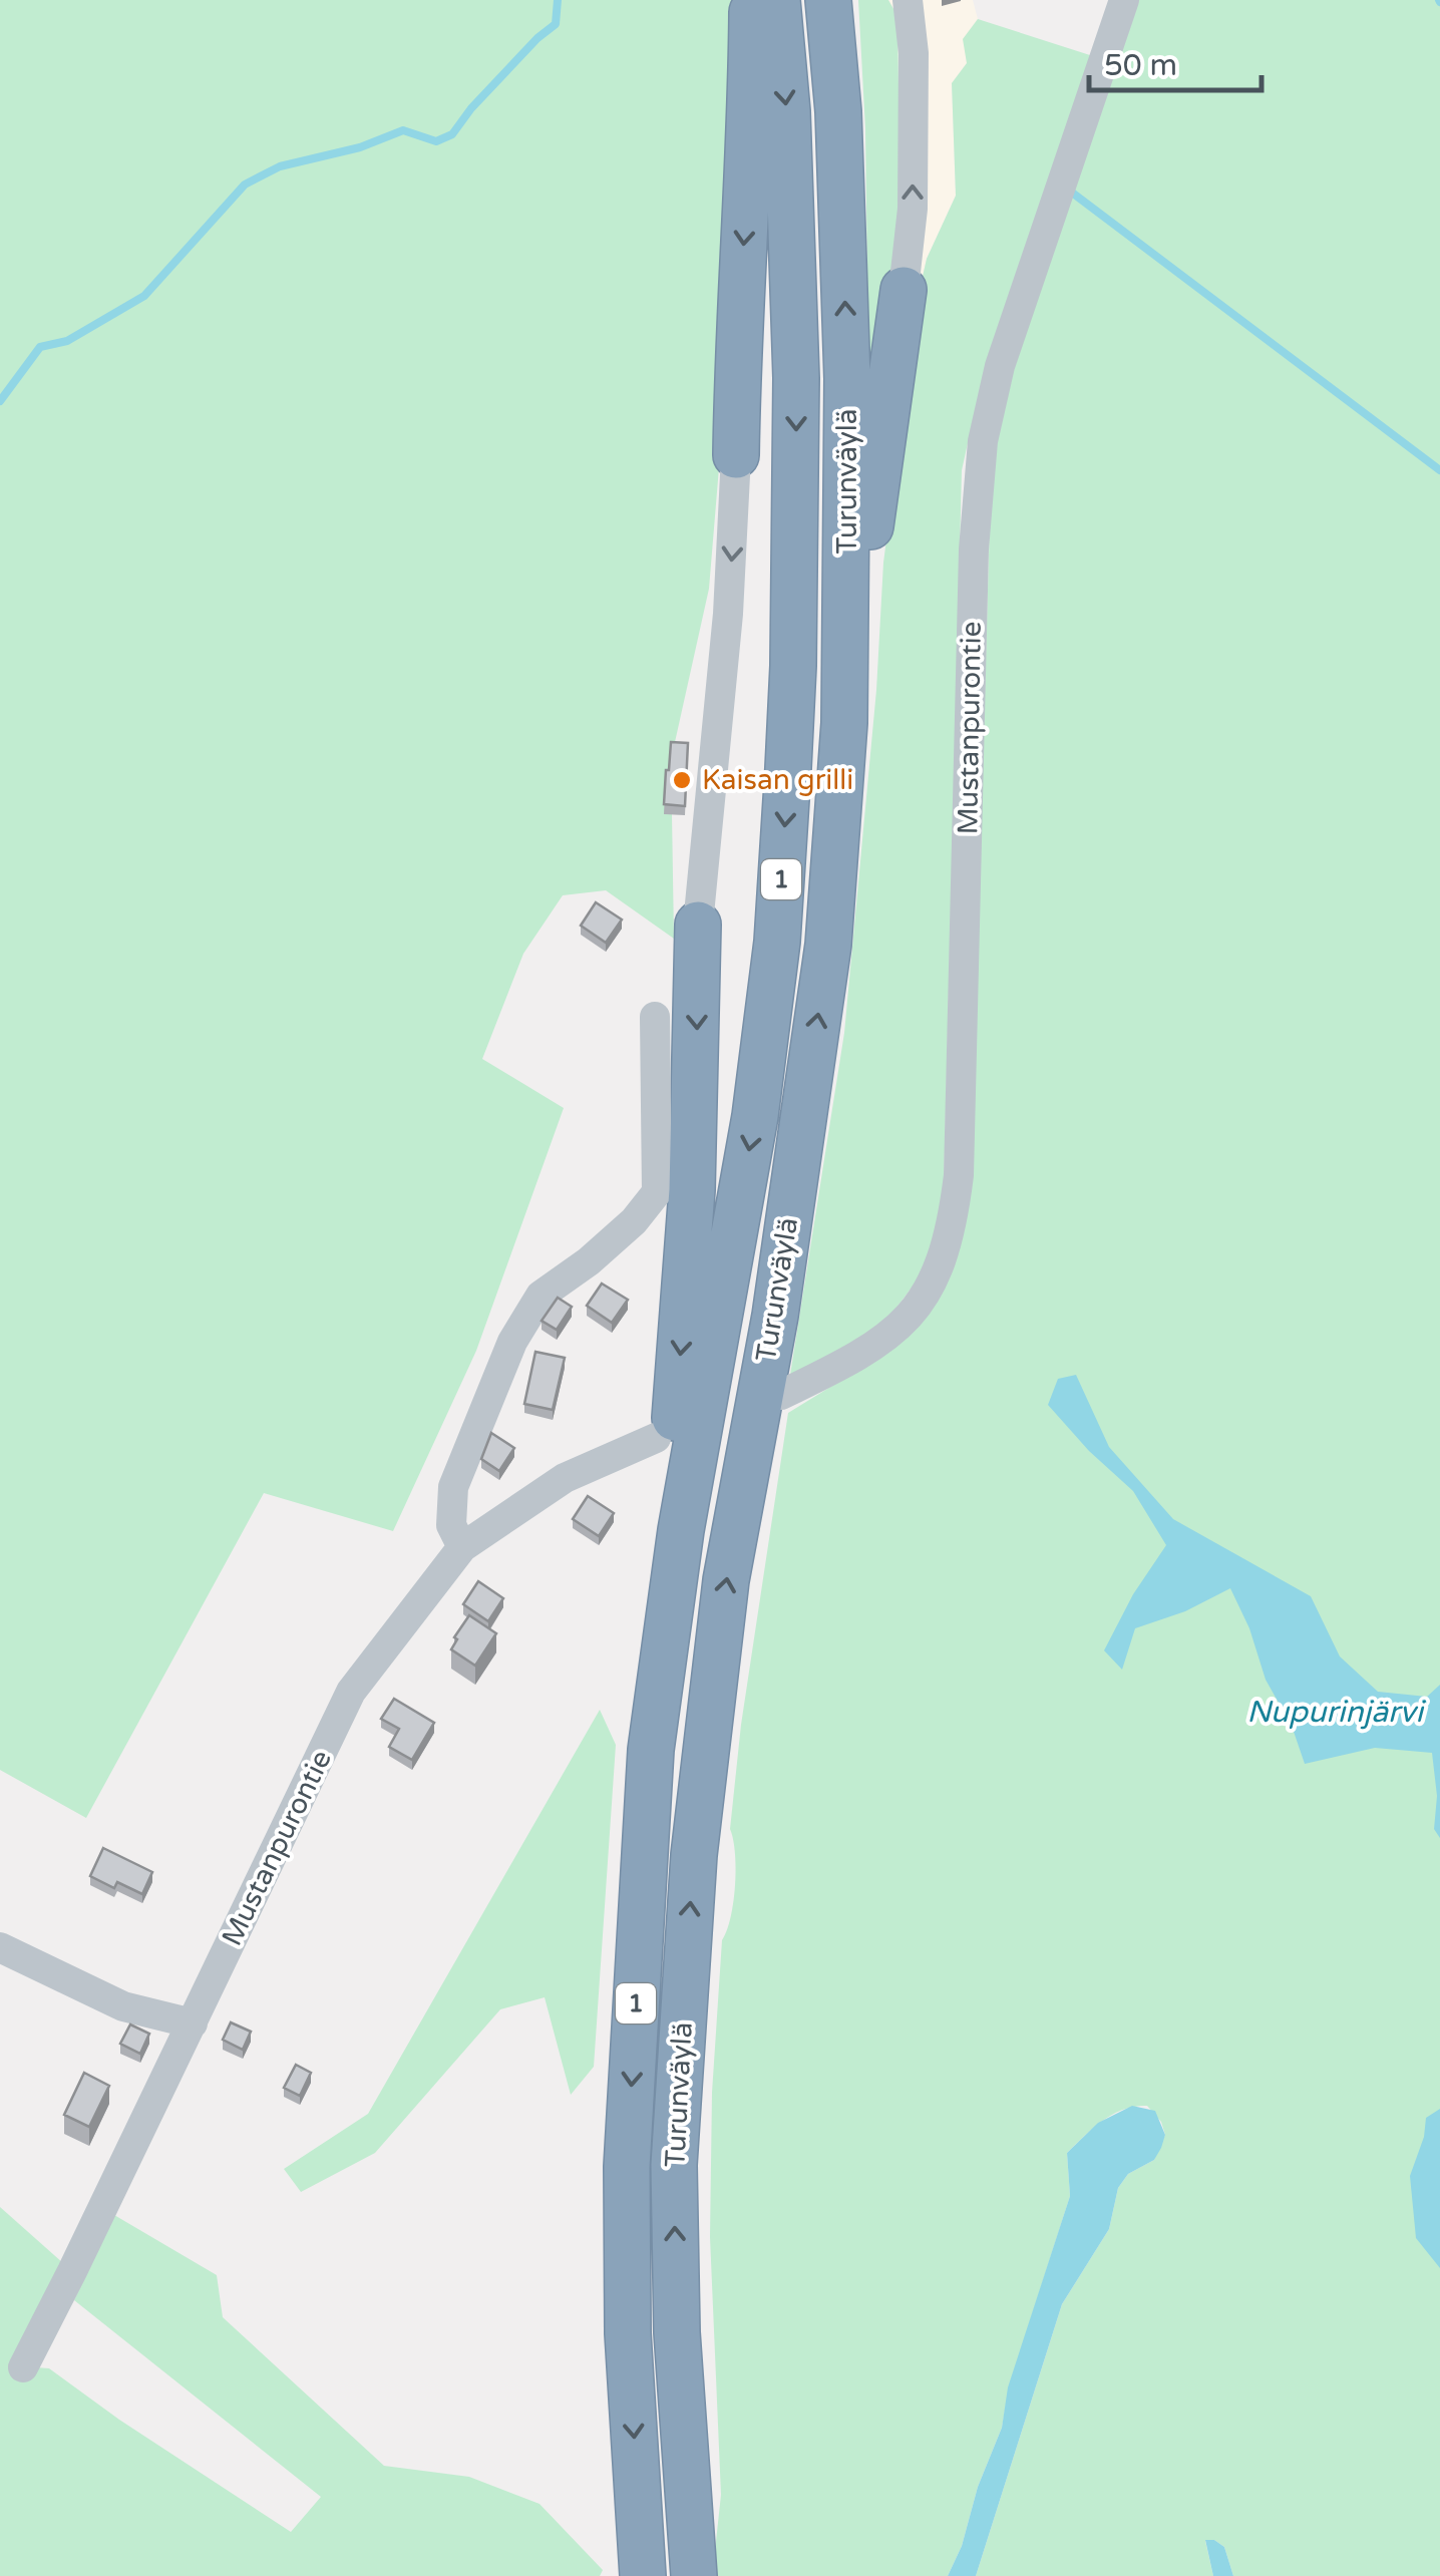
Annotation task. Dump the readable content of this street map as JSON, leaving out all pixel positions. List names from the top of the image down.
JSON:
{
  "streets": {
    "highway": ["Turunväylä", "1"],
    "street": ["Mustanpurontie"]
  },
  "water": ["Nupurinjärvi"],
  "places": ["Kaisan grilli"],
  "scale_bar": "50 m"
}
